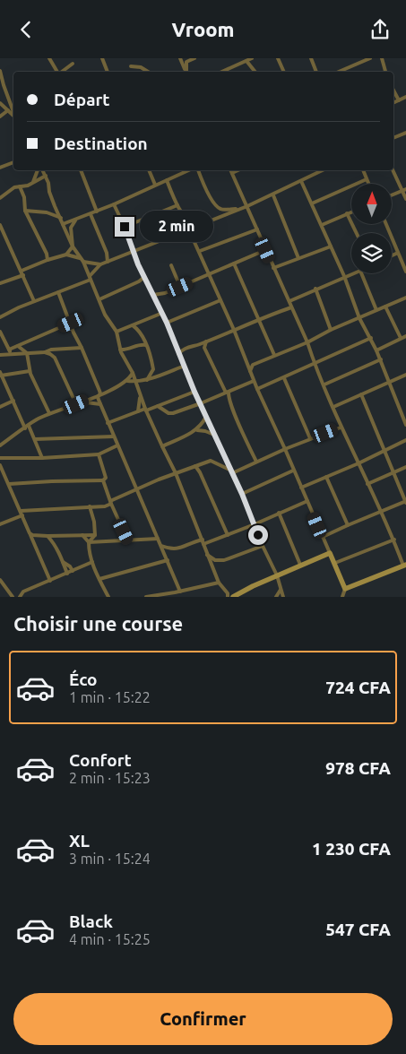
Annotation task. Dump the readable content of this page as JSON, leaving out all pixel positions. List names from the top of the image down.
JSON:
{
  "north": "top",
  "page": {
    "header": "Vroom",
    "banner": ["Départ", "Destination"],
    "bubble": "2 min",
    "heading": "Choisir une course",
    "list": [
      {
        "name": "Éco",
        "note": "1 min · 15:22",
        "value": "724 CFA"
      },
      {
        "name": "Confort",
        "note": "2 min · 15:23",
        "value": "978 CFA"
      },
      {
        "name": "XL",
        "note": "3 min · 15:24",
        "value": "1 230 CFA"
      },
      {
        "name": "Black",
        "note": "4 min · 15:25",
        "value": "547 CFA"
      }
    ],
    "buttons": "Confirmer"
  }
}
